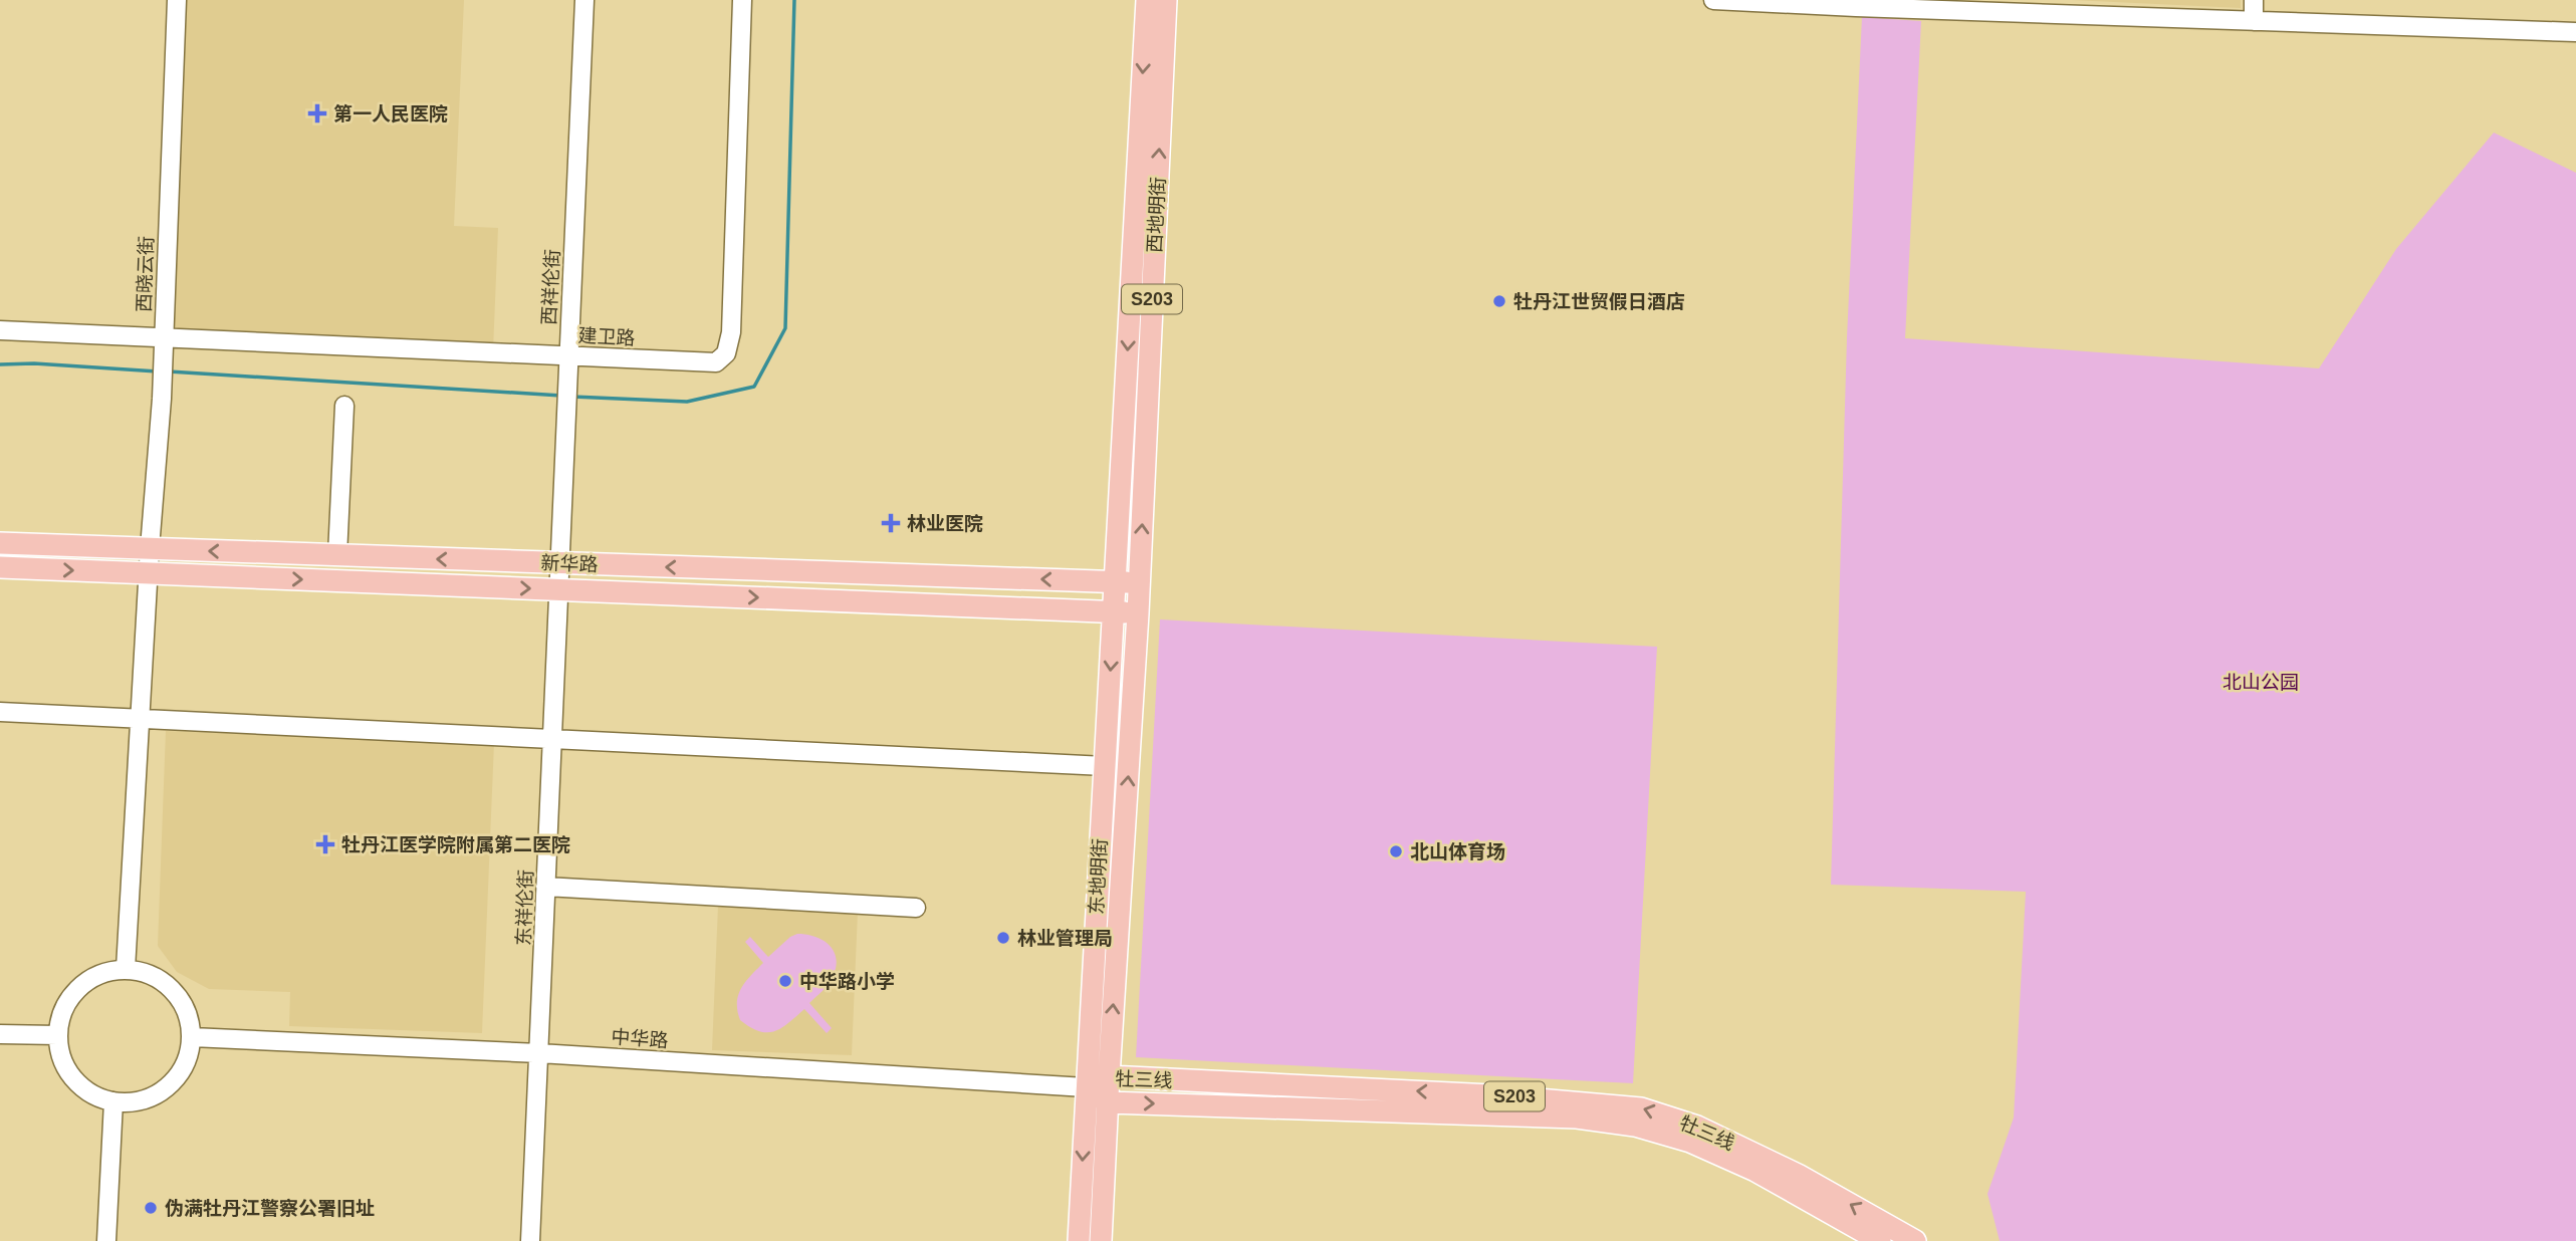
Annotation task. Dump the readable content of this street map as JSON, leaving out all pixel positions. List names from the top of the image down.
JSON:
{
  "streets": {
    "main road": [
      "西地明街",
      "S203",
      "新华路",
      "东地明街",
      "牡三线"
    ],
    "street": [
      "西晓云街",
      "西祥伦街",
      "建卫路",
      "东祥伦街",
      "中华路"
    ]
  },
  "crossings": [
    ["西地明街", "新华路"],
    ["西地明街", "东地明街"],
    ["西晓云街", "建卫路"],
    ["西晓云街", "新华路"],
    ["西晓云街", "中华路"],
    ["西祥伦街", "建卫路"],
    ["西祥伦街", "新华路"],
    ["西祥伦街", "东祥伦街"],
    ["新华路", "东地明街"],
    ["新华路", "东祥伦街"],
    ["东地明街", "中华路"],
    ["东地明街", "牡三线"],
    ["东祥伦街", "中华路"],
    ["中华路", "牡三线"]
  ],
  "parks": ["北山公园"],
  "places": {
    "health": ["第一人民医院", "林业医院", "牡丹江医学院附属第二医院"],
    "other": [
      "牡丹江世贸假日酒店",
      "北山体育场",
      "林业管理局",
      "中华路小学",
      "伪满牡丹江警察公署旧址"
    ]
  }
}
